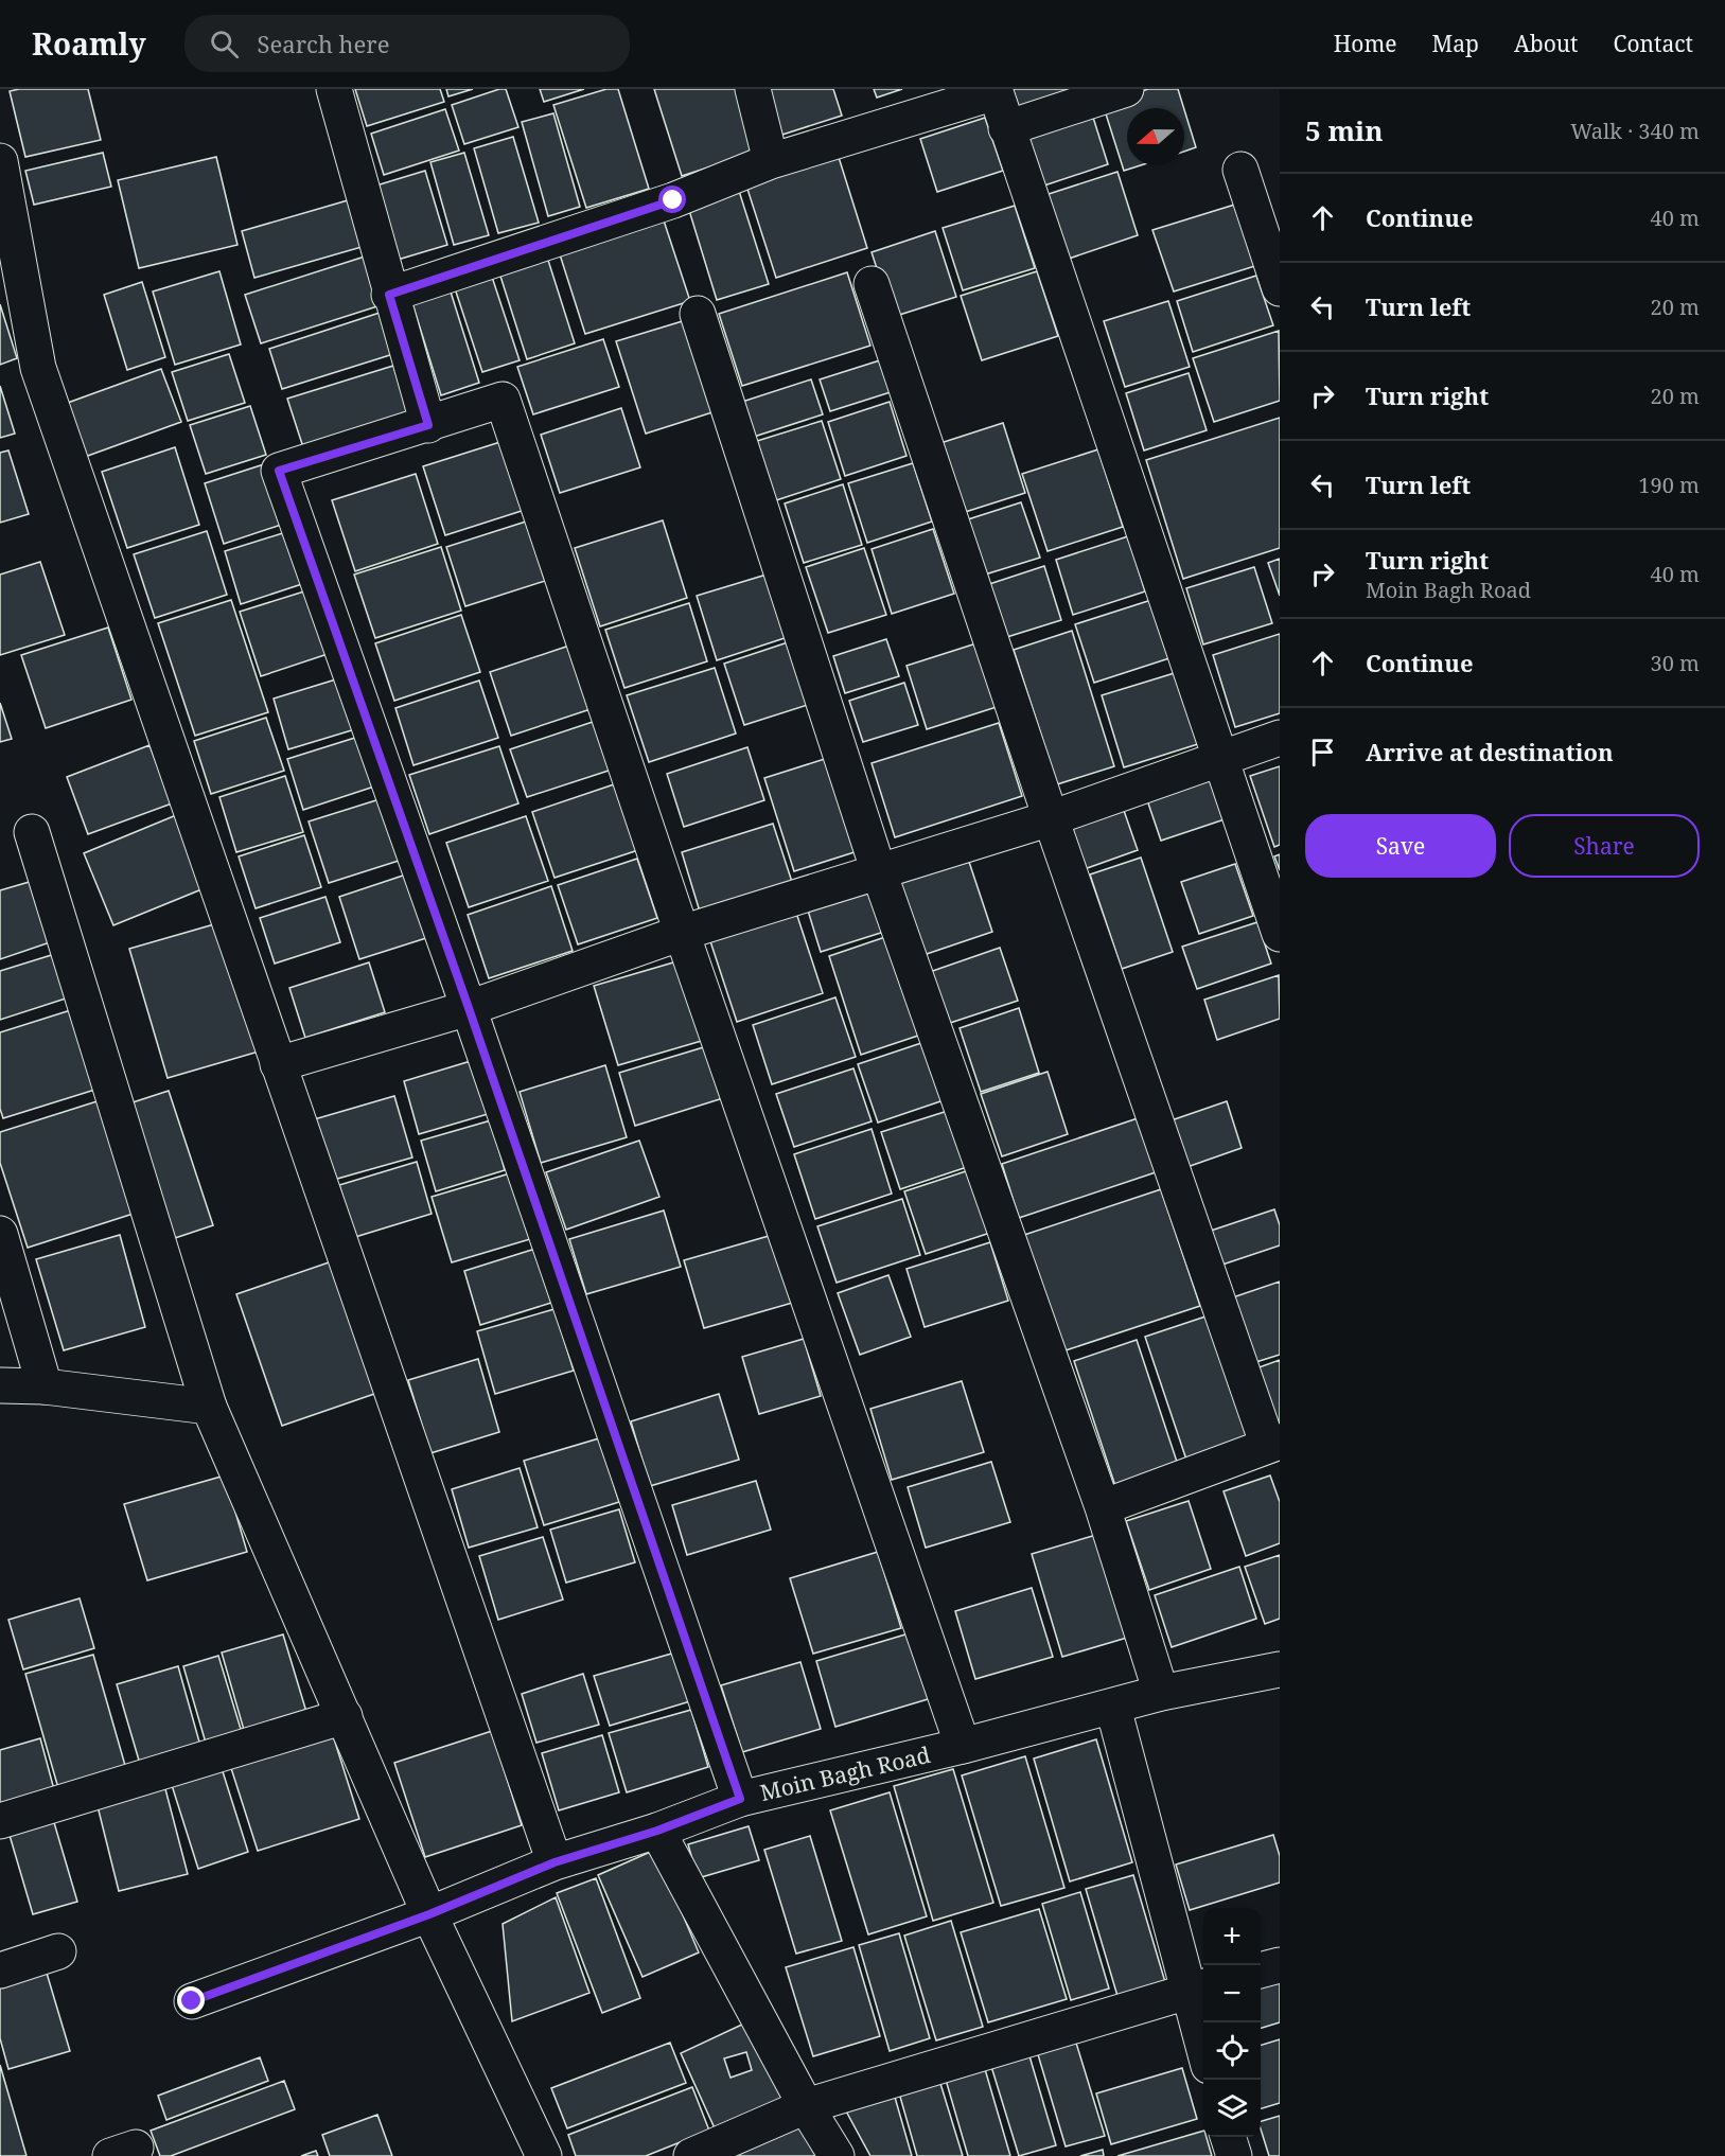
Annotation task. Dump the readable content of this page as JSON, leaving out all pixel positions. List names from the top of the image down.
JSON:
{
  "streets": {
    "street": ["Moin Bagh Road"]
  },
  "north": "left",
  "page": {
    "header": "Roamly",
    "search": "Search here",
    "nav": [
      "Home",
      "Map",
      "About",
      "Contact"
    ],
    "heading": ["5 min", "Walk · 340 m"],
    "list": [
      ["Continue", "40 m"],
      ["Turn left", "20 m"],
      ["Turn right", "20 m"],
      ["Turn left", "190 m"],
      ["Turn right", "Moin Bagh Road", "40 m"],
      ["Continue", "30 m"],
      "Arrive at destination"
    ],
    "buttons": ["Save", "Share"],
    "map_buttons": ["+", "−"]
  }
}
